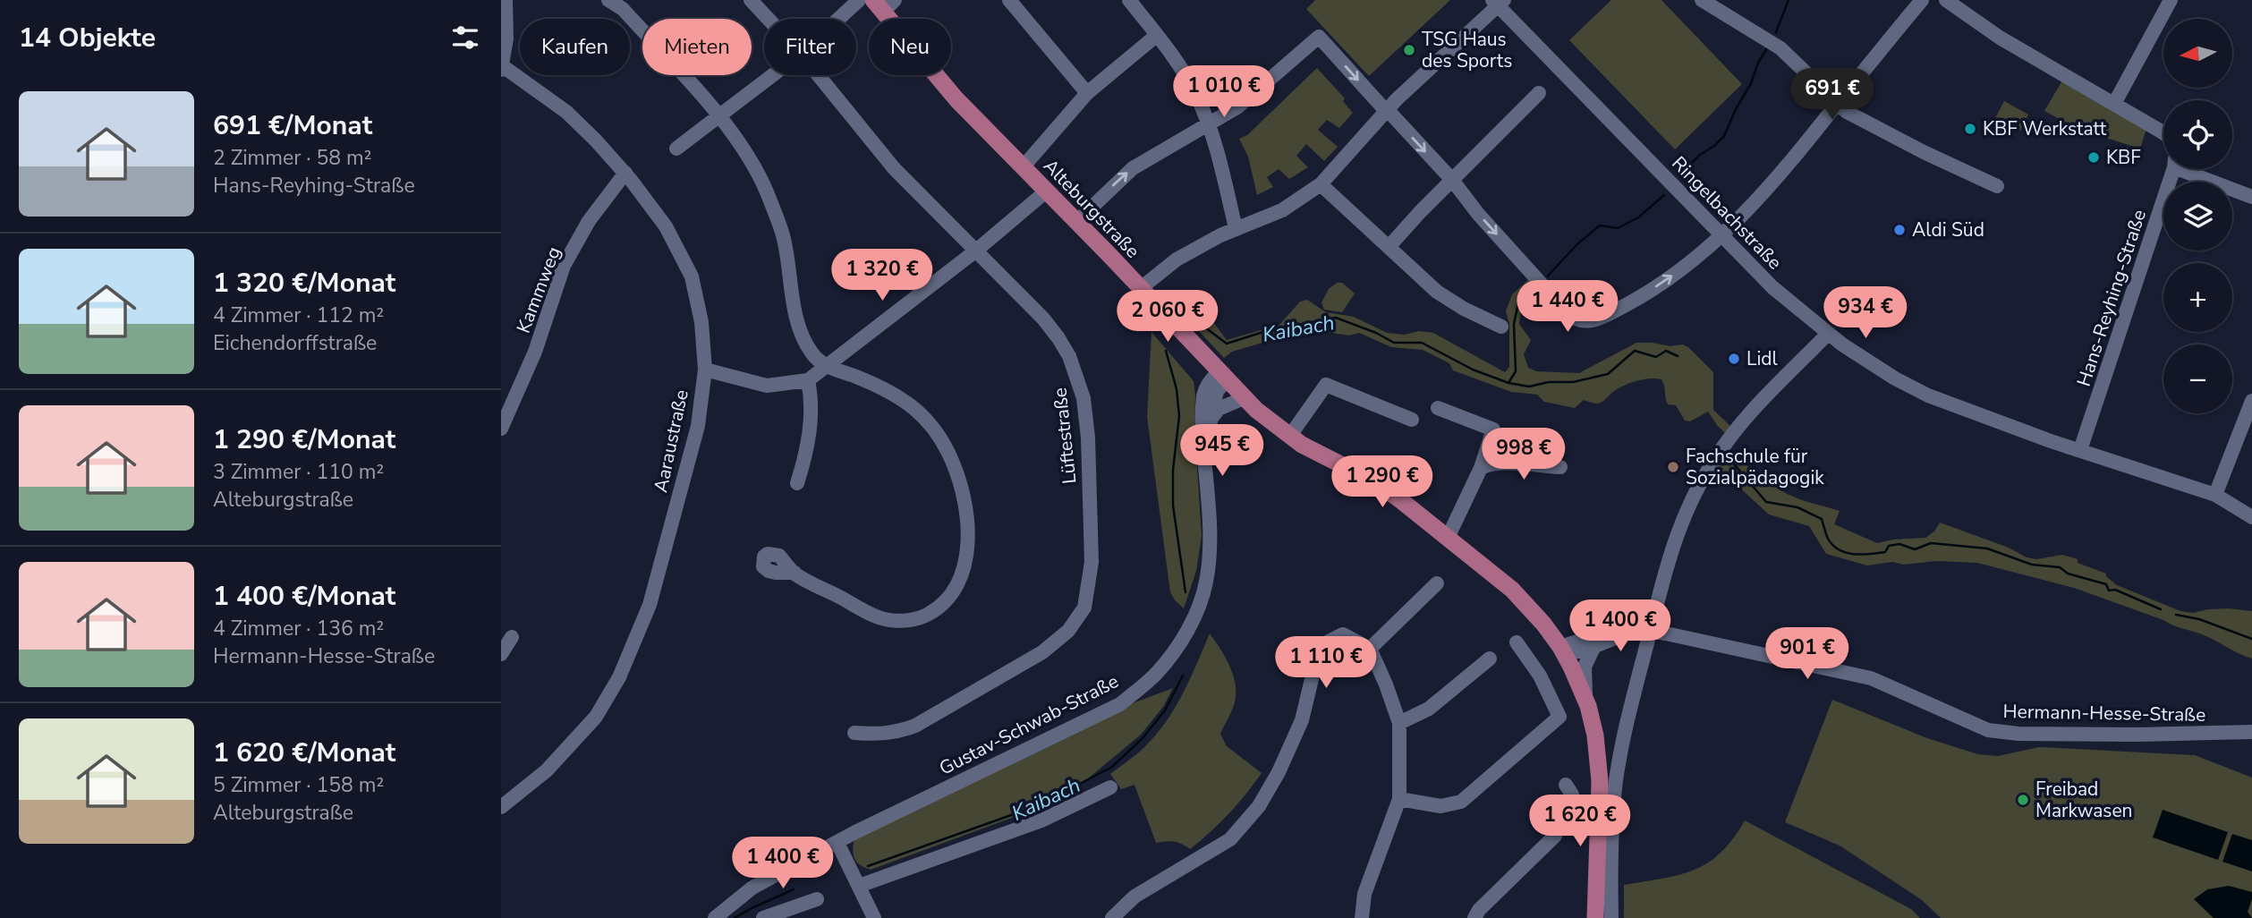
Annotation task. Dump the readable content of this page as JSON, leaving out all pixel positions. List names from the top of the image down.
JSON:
{
  "streets": {
    "main road": ["Alteburgstraße"],
    "street": [
      "Ringelbachstraße",
      "Kammweg",
      "Hans-Reyhing-Straße",
      "Lüftestraße",
      "Aaraustraße",
      "Hermann-Hesse-Straße",
      "Gustav-Schwab-Straße"
    ]
  },
  "crossings": [
    ["Alteburgstraße", "Hermann-Hesse-Straße"],
    ["Alteburgstraße", "Gustav-Schwab-Straße"],
    ["Ringelbachstraße", "Hans-Reyhing-Straße"],
    ["Kammweg", "Aaraustraße"]
  ],
  "water": ["Kaibach"],
  "places": [
    "TSG Haus des Sports",
    "KBF Werkstatt",
    "KBF",
    "Aldi Süd",
    "Lidl",
    "Fachschule für Sozialpädagogik",
    "Freibad Markwasen"
  ],
  "north": "left",
  "page": {
    "heading": "14 Objekte",
    "map_buttons": ["+", "−"],
    "chip": [
      "Kaufen",
      "Mieten",
      "Filter",
      "Neu"
    ],
    "price": [
      "1 010 €",
      "691 €",
      "1 320 €",
      "1 440 €",
      "934 €",
      "2 060 €",
      "945 €",
      "998 €",
      "1 290 €",
      "1 400 €",
      "901 €",
      "1 110 €",
      "1 620 €",
      "1 400 €"
    ],
    "list": [
      {
        "name": "691 €/Monat",
        "note": "2 Zimmer · 58 m² · Hans-Reyhing-Straße"
      },
      {
        "name": "1 320 €/Monat",
        "note": "4 Zimmer · 112 m² · Eichendorffstraße"
      },
      {
        "name": "1 290 €/Monat",
        "note": "3 Zimmer · 110 m² · Alteburgstraße"
      },
      {
        "name": "1 400 €/Monat",
        "note": "4 Zimmer · 136 m² · Hermann-Hesse-Straße"
      },
      {
        "name": "1 620 €/Monat",
        "note": "5 Zimmer · 158 m² · Alteburgstraße"
      }
    ]
  }
}
